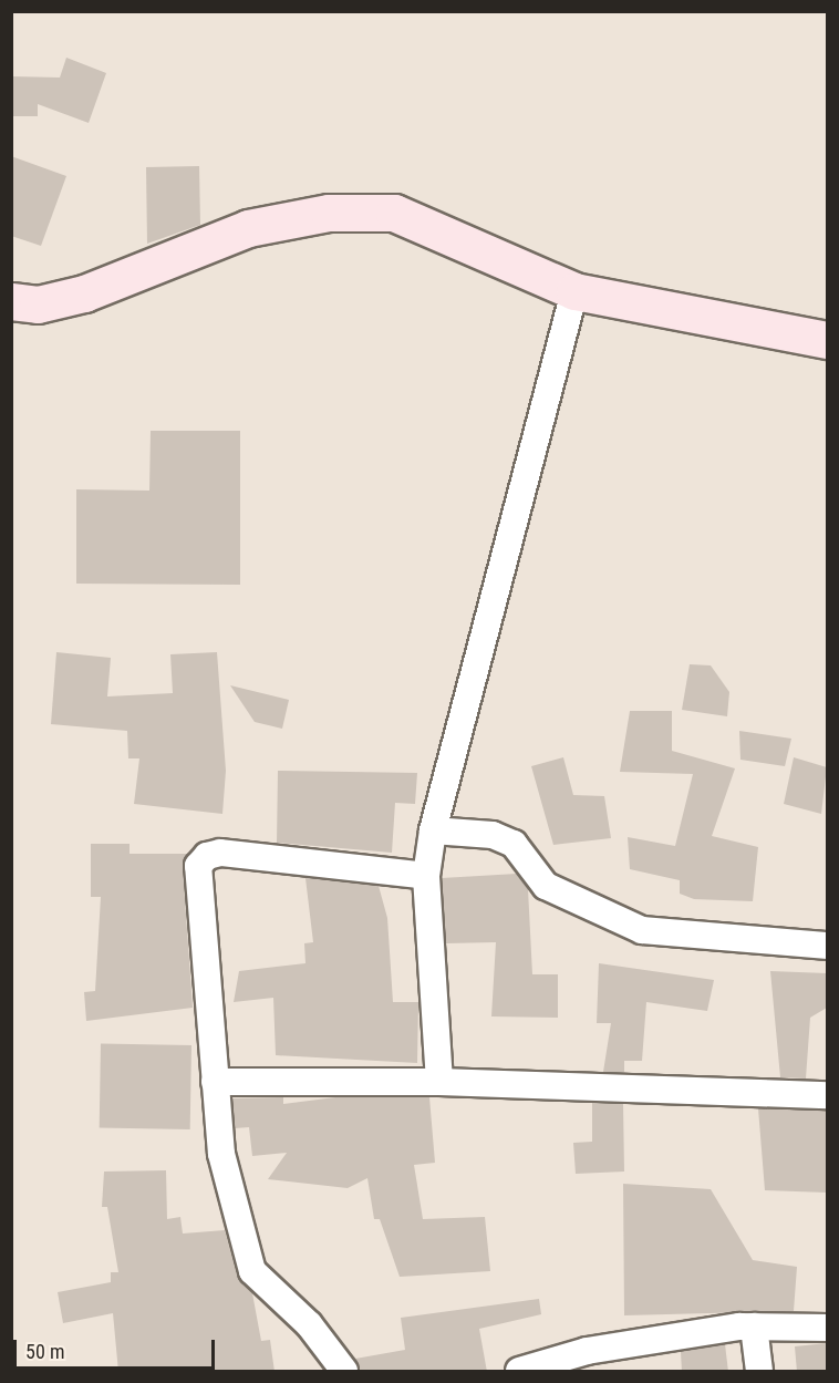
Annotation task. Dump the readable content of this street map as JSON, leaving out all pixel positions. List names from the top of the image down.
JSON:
{
  "scale_bar": "50 m"
}
